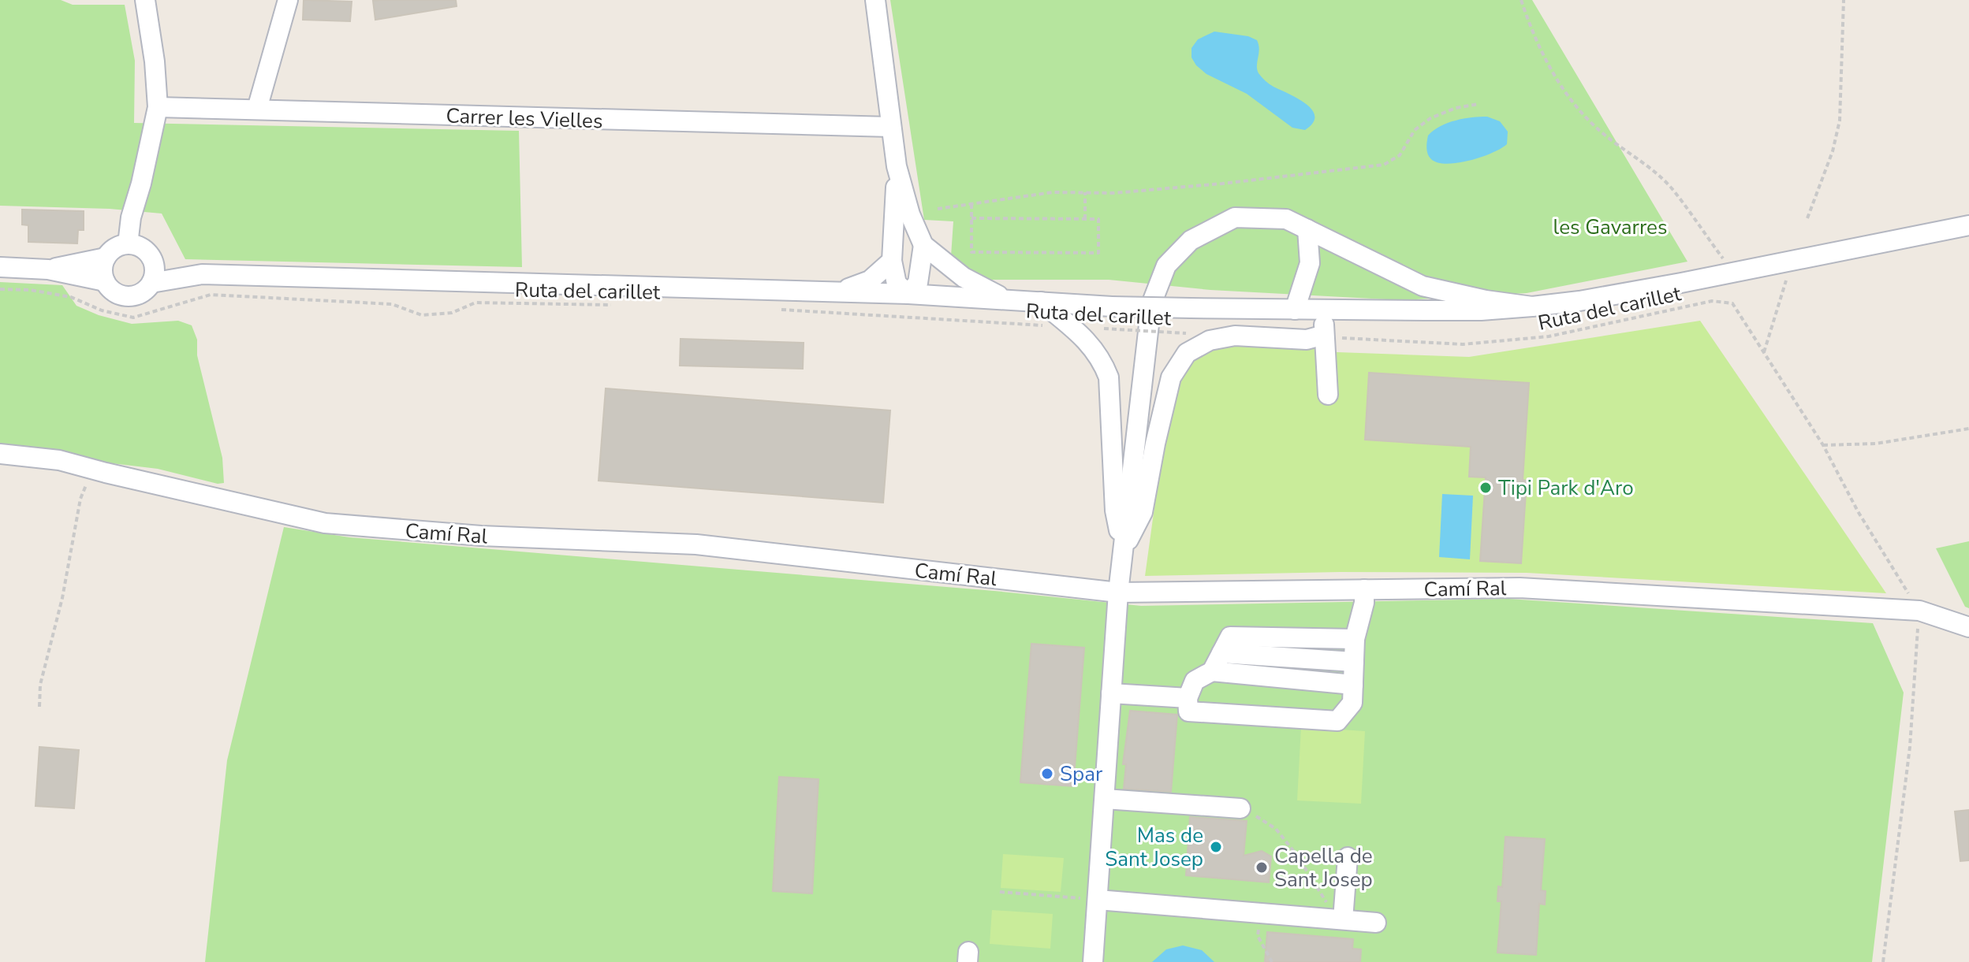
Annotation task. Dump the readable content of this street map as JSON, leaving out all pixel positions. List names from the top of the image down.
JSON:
{
  "streets": {
    "street": ["Carrer les Vielles", "Camí Ral"],
    "path": ["Ruta del carillet"]
  },
  "crossings": [
    ["Ruta del carillet", "Camí Ral"]
  ],
  "parks": ["les Gavarres"],
  "places": [
    "Tipi Park d'Aro",
    "Spar",
    "Mas de Sant Josep",
    "Capella de Sant Josep"
  ]
}
